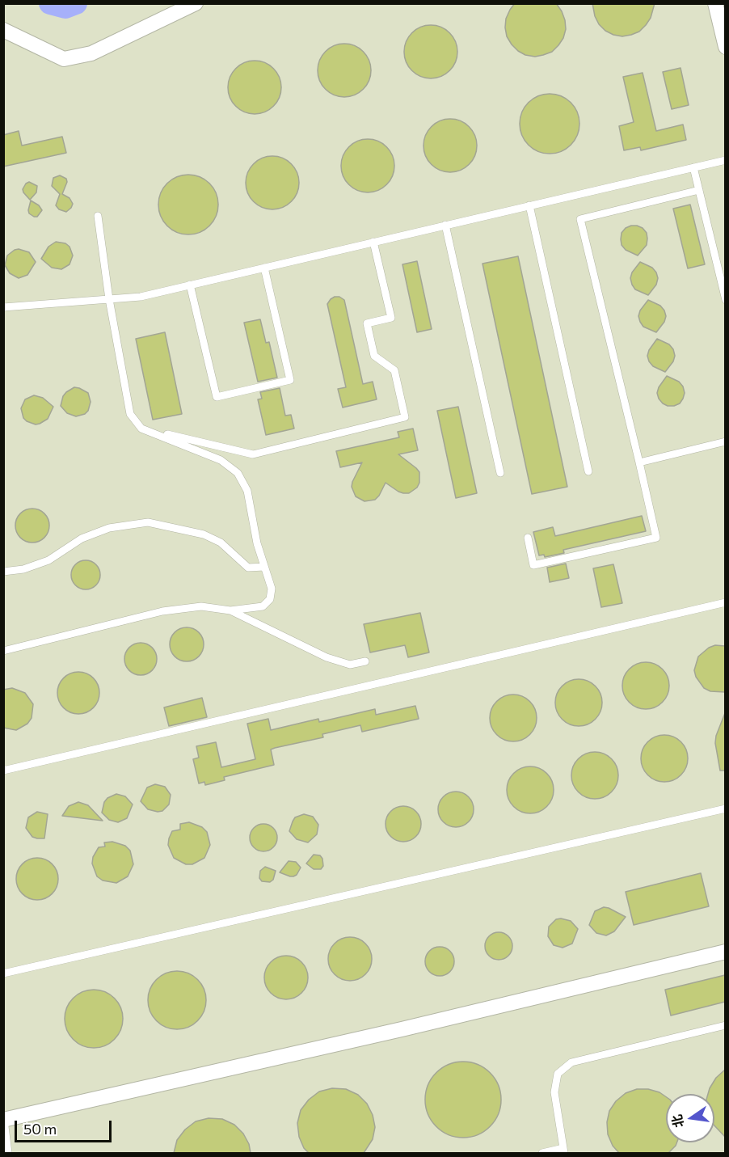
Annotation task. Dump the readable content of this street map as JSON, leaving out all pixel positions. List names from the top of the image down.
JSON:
{
  "scale_bar": "50 m",
  "north": "left"
}
